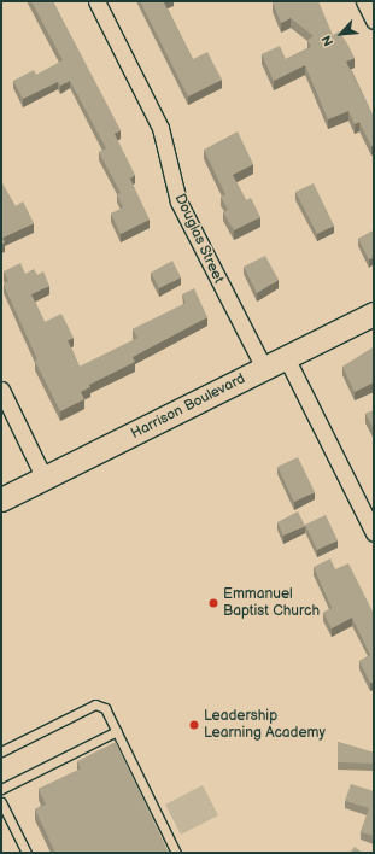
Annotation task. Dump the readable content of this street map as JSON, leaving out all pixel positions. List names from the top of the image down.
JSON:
{
  "streets": {
    "main road": ["Harrison Boulevard"],
    "street": ["Douglas Street"]
  },
  "crossings": [
    ["Douglas Street", "Harrison Boulevard"]
  ],
  "places": ["Emmanuel Baptist Church", "Leadership Learning Academy"],
  "north": "bottom left"
}
